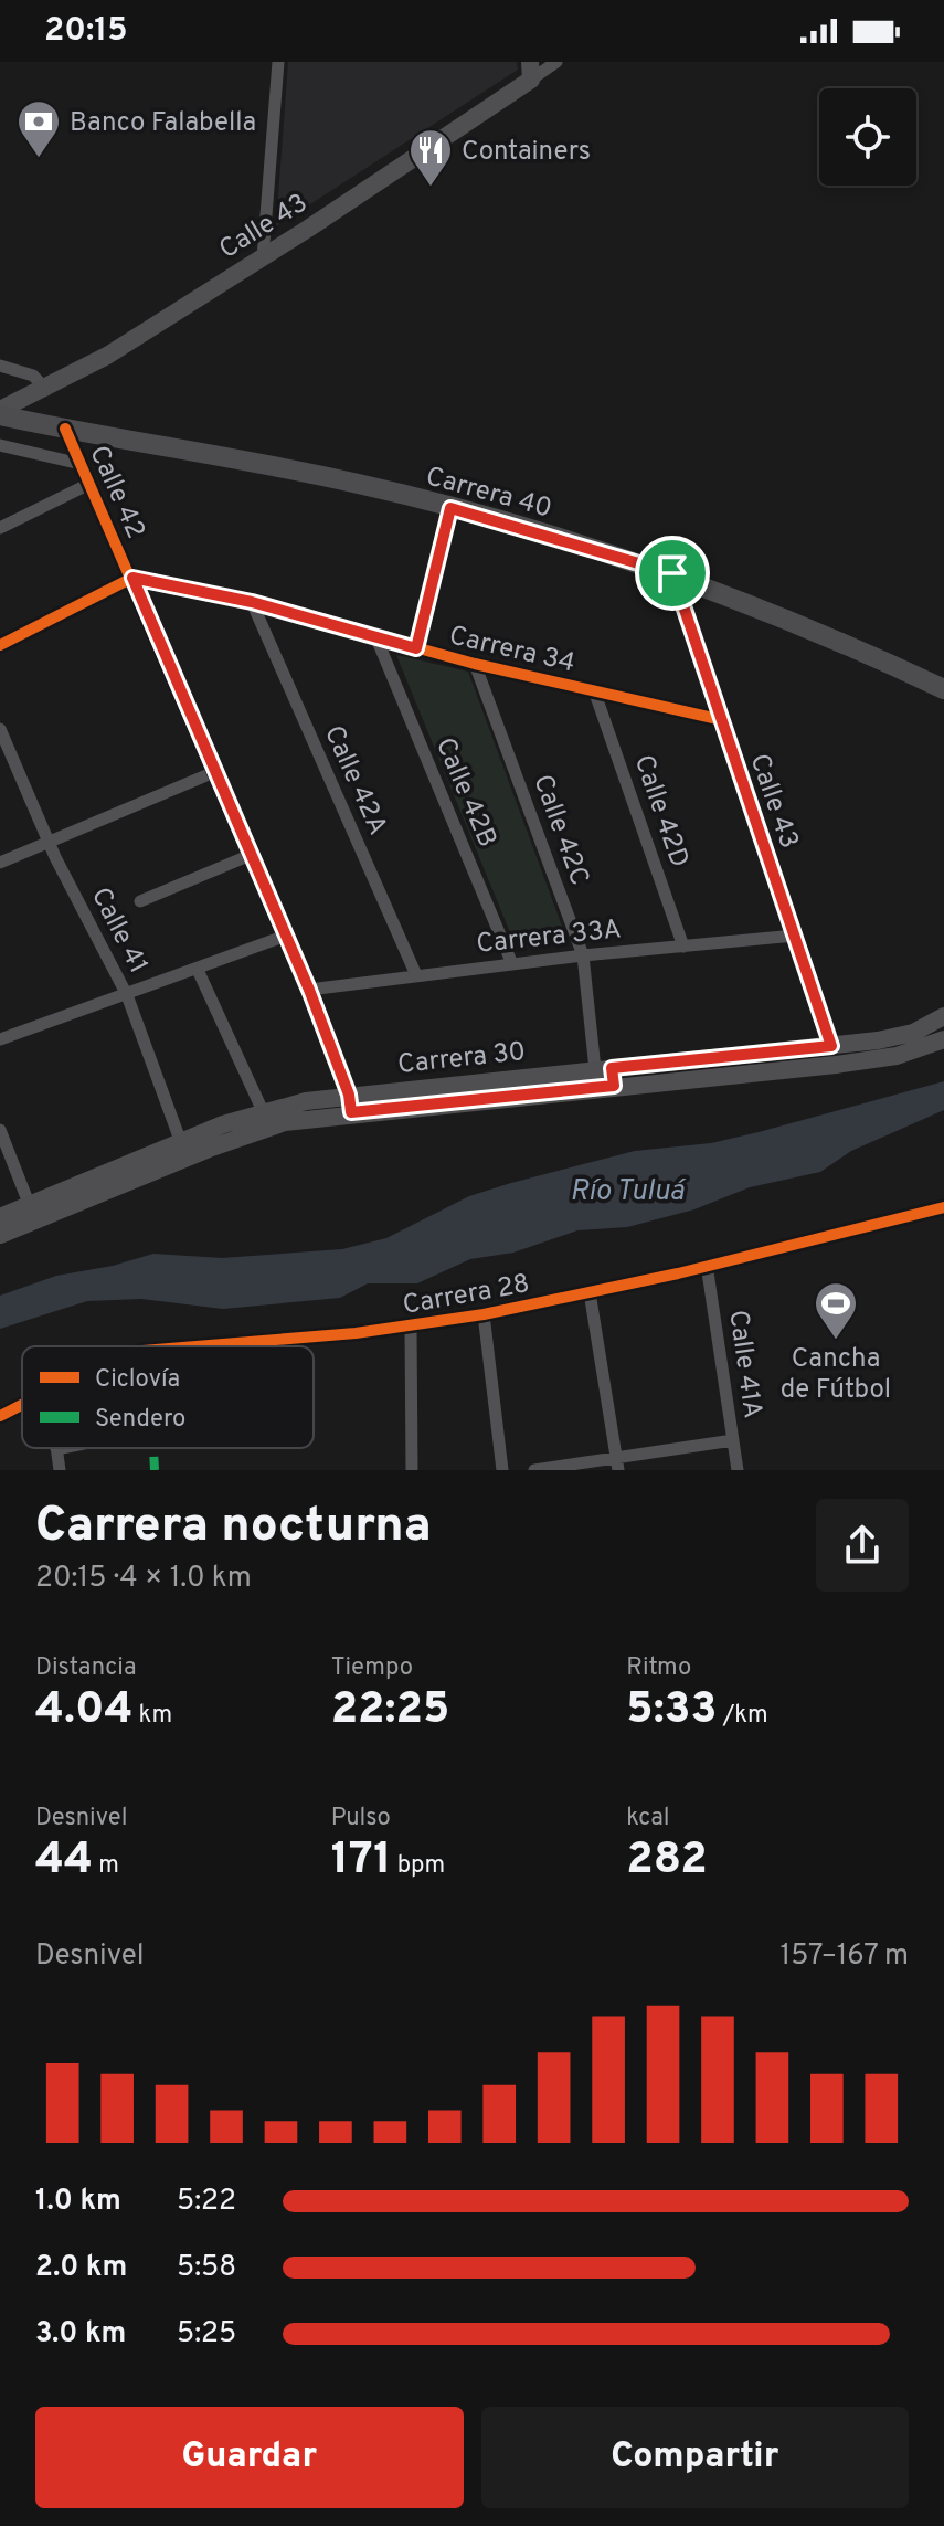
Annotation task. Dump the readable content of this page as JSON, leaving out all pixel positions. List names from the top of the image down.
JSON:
{
  "streets": {
    "main road": ["Calle 43", "Carrera 40", "Carrera 30"],
    "street": [
      "Calle 42",
      "Carrera 34",
      "Calle 42A",
      "Calle 42B",
      "Calle 42D",
      "Calle 42C",
      "Calle 41",
      "Carrera 33A",
      "Carrera 28",
      "Calle 41A"
    ]
  },
  "crossings": [
    ["Calle 43", "Carrera 40"],
    ["Calle 43", "Carrera 34"],
    ["Calle 43", "Carrera 33A"],
    ["Calle 43", "Carrera 30"],
    ["Calle 42", "Carrera 40"],
    ["Calle 42", "Carrera 34"],
    ["Calle 42", "Carrera 33A"],
    ["Calle 42", "Carrera 30"],
    ["Carrera 34", "Calle 42A"],
    ["Carrera 34", "Calle 42B"],
    ["Carrera 34", "Calle 42D"],
    ["Carrera 34", "Calle 42C"],
    ["Calle 42A", "Carrera 33A"],
    ["Calle 42B", "Carrera 33A"],
    ["Calle 42D", "Carrera 33A"],
    ["Calle 42C", "Carrera 33A"],
    ["Calle 42C", "Carrera 30"],
    ["Calle 41", "Carrera 30"],
    ["Carrera 28", "Calle 41A"]
  ],
  "water": ["Río Tuluá"],
  "places": {
    "bank": ["Banco Falabella"],
    "restaurant": ["Containers"],
    "sports": ["Cancha de Fútbol"]
  },
  "legend": ["Ciclovía", "Sendero"],
  "page": {
    "status": "20:15",
    "heading": ["Carrera nocturna", "20:15 · 4 × 1.0 km"],
    "stats": [
      ["Distancia", "4.04 km"],
      ["Tiempo", "22:25"],
      ["Ritmo", "5:33 /km"],
      ["Desnivel", "44 m"],
      ["Pulso", "171 bpm"],
      ["kcal", "282"]
    ],
    "chart": ["Desnivel", "157–167 m"],
    "list": [
      {
        "name": "1.0 km",
        "note": "5:22"
      },
      {
        "name": "2.0 km",
        "note": "5:58"
      },
      {
        "name": "3.0 km",
        "note": "5:25"
      }
    ],
    "buttons": ["Guardar", "Compartir"]
  }
}
